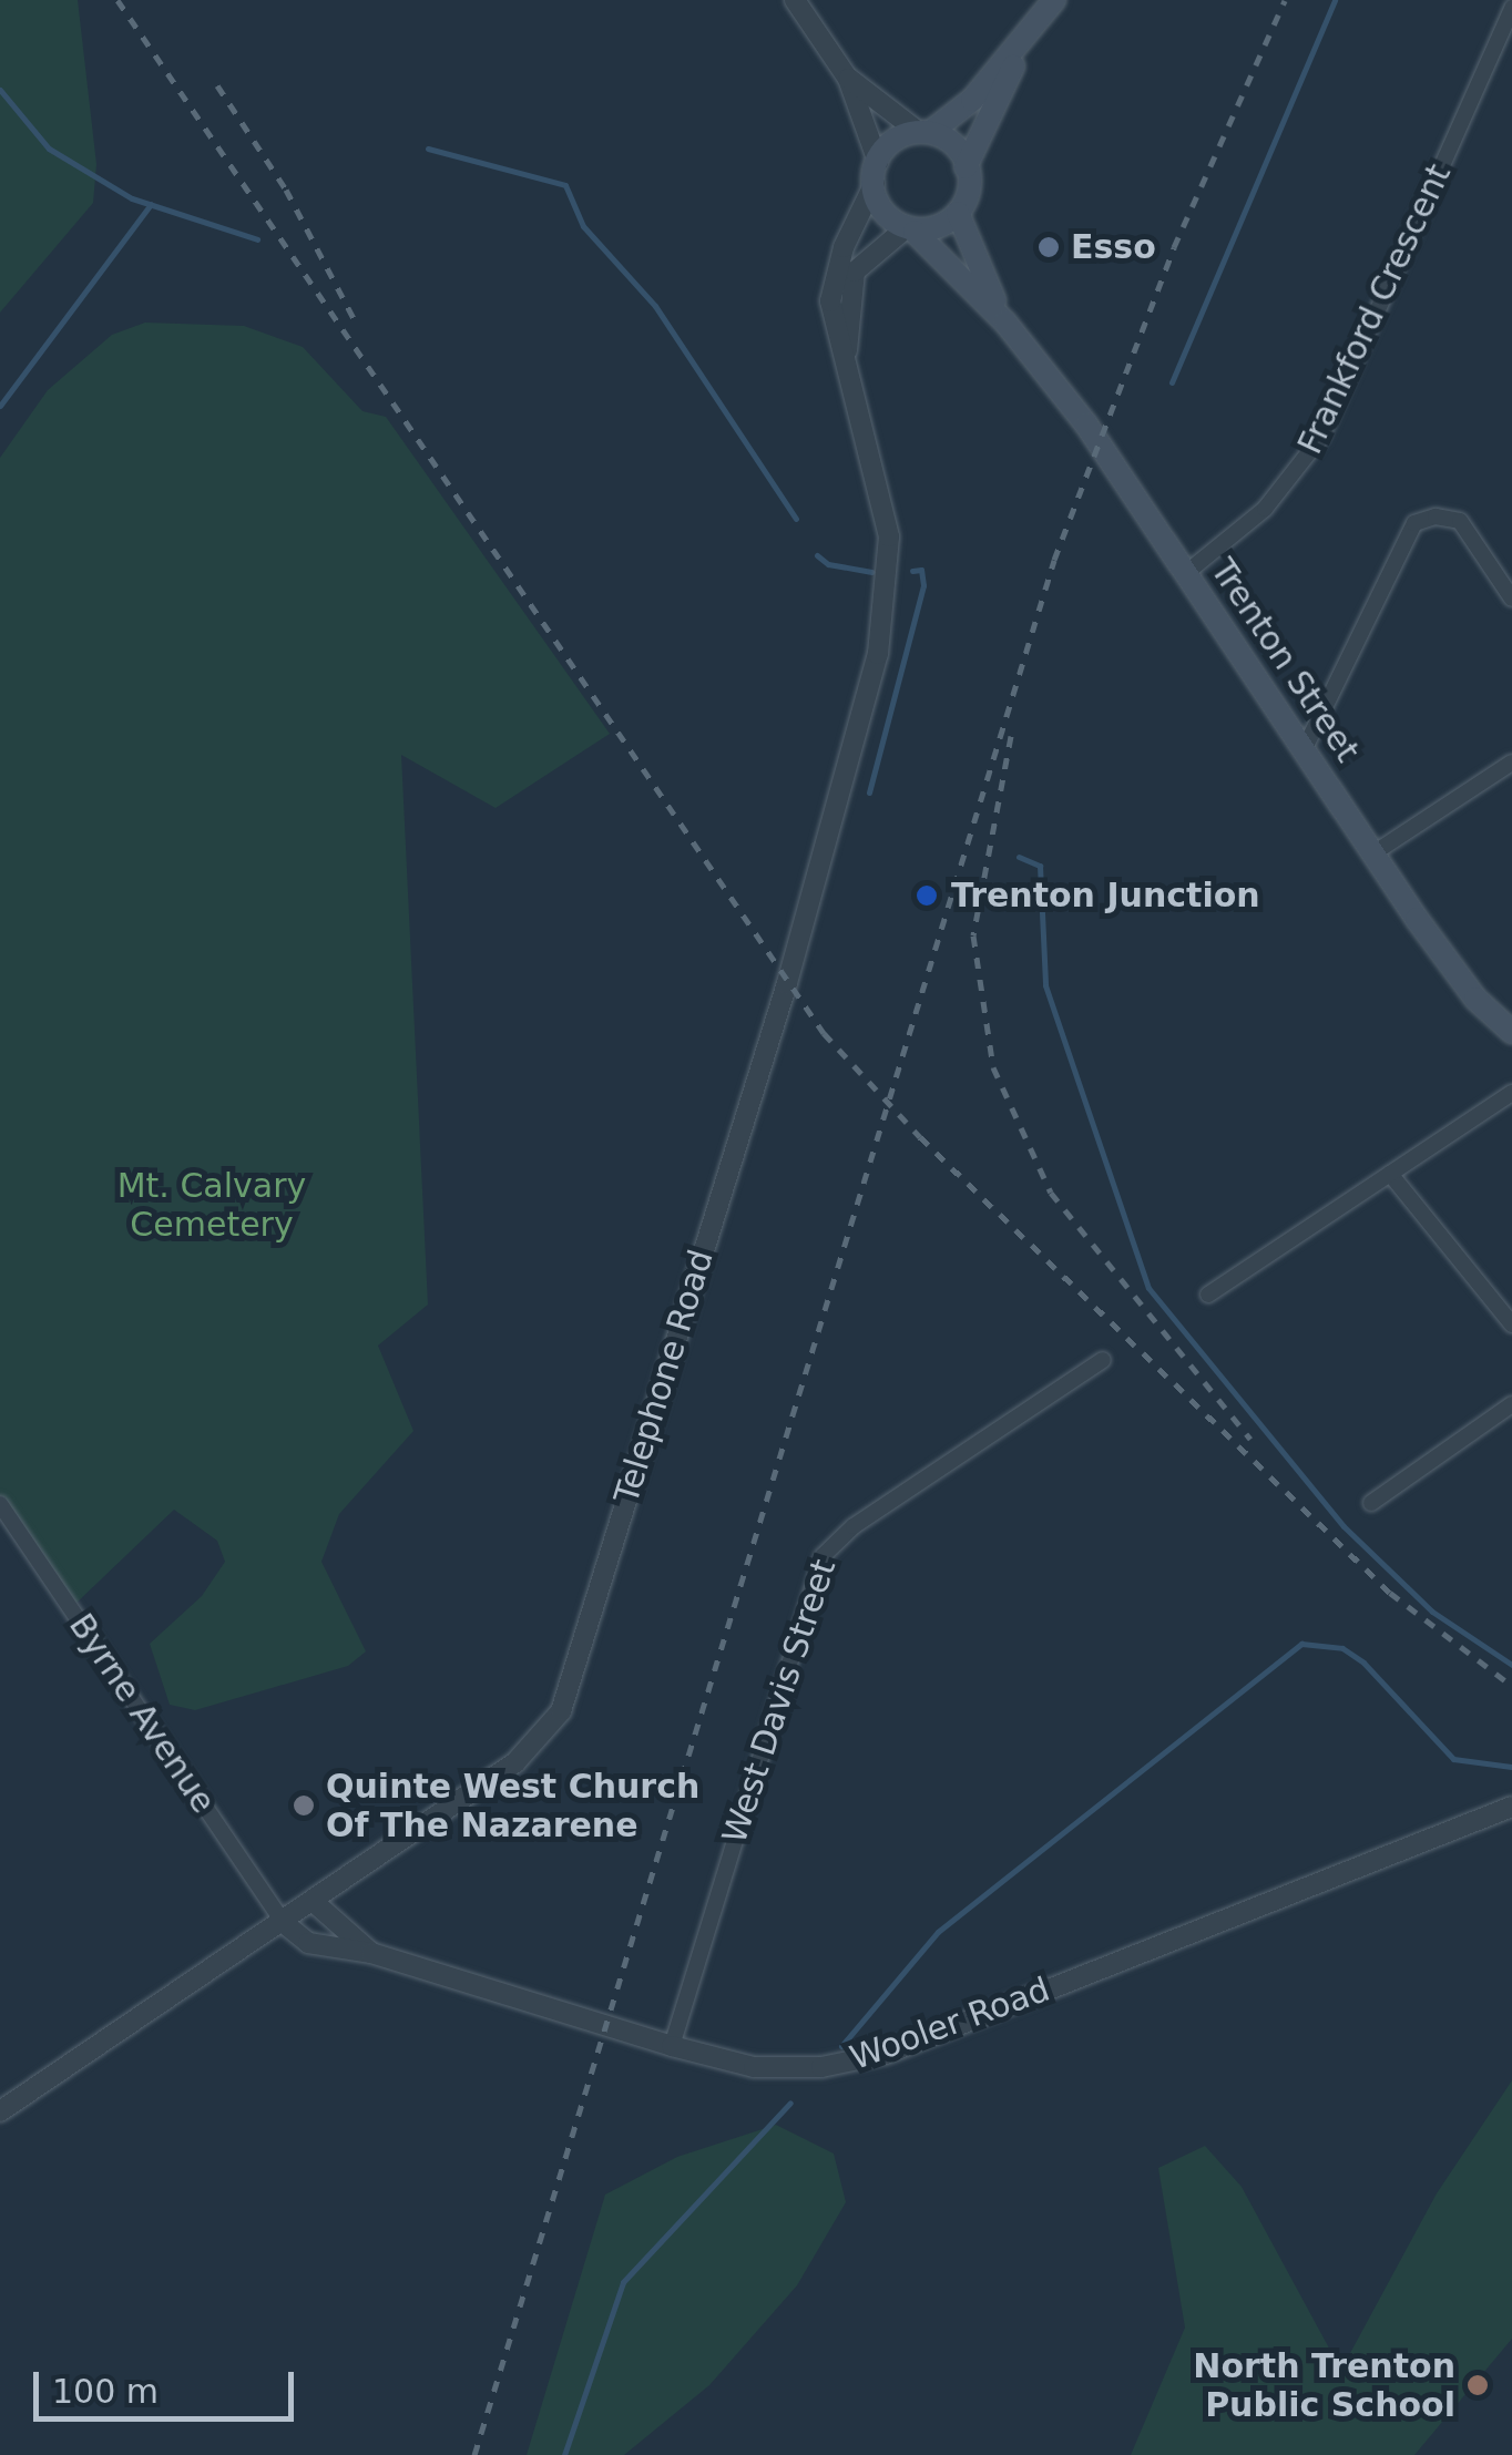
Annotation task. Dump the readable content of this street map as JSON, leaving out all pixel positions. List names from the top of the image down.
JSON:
{
  "streets": {
    "main road": ["Trenton Street"],
    "street": [
      "Frankford Crescent",
      "Telephone Road",
      "West Davis Street",
      "Byrne Avenue",
      "Wooler Road"
    ]
  },
  "crossings": [
    ["Frankford Crescent", "Trenton Street"],
    ["Trenton Street", "Telephone Road"],
    ["Telephone Road", "Byrne Avenue"],
    ["Telephone Road", "Wooler Road"],
    ["West Davis Street", "Wooler Road"],
    ["Byrne Avenue", "Wooler Road"]
  ],
  "parks": ["Mt. Calvary Cemetery"],
  "places": [
    "Esso",
    "Trenton Junction",
    "Quinte West Church Of The Nazarene",
    "North Trenton Public School"
  ],
  "scale_bar": "100 m"
}
